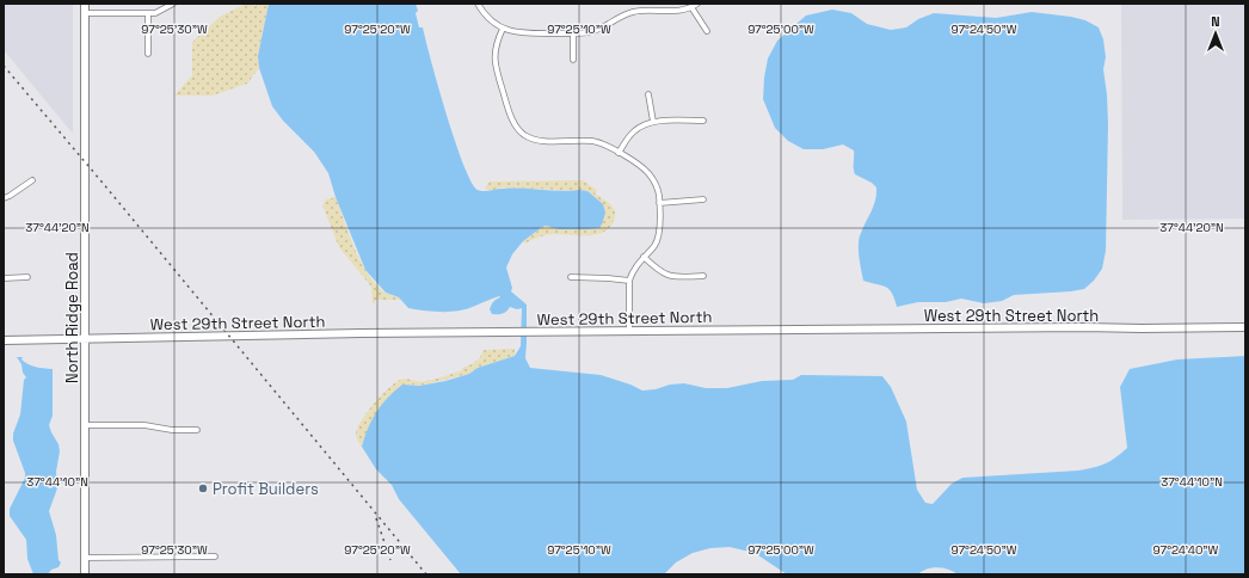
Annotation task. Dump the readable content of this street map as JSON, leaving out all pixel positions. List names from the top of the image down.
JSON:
{
  "streets": {
    "main road": ["West 29th Street North", "North Ridge Road"]
  },
  "crossings": [
    ["West 29th Street North", "North Ridge Road"]
  ],
  "places": ["Profit Builders"],
  "north": "top",
  "coordinates": [
    "97°25'30\"W",
    "97°25'20\"W",
    "97°25'10\"W",
    "97°25'00\"W",
    "97°24'50\"W",
    "37°44'20\"N",
    "37°44'10\"N",
    "97°24'40\"W"
  ]
}
